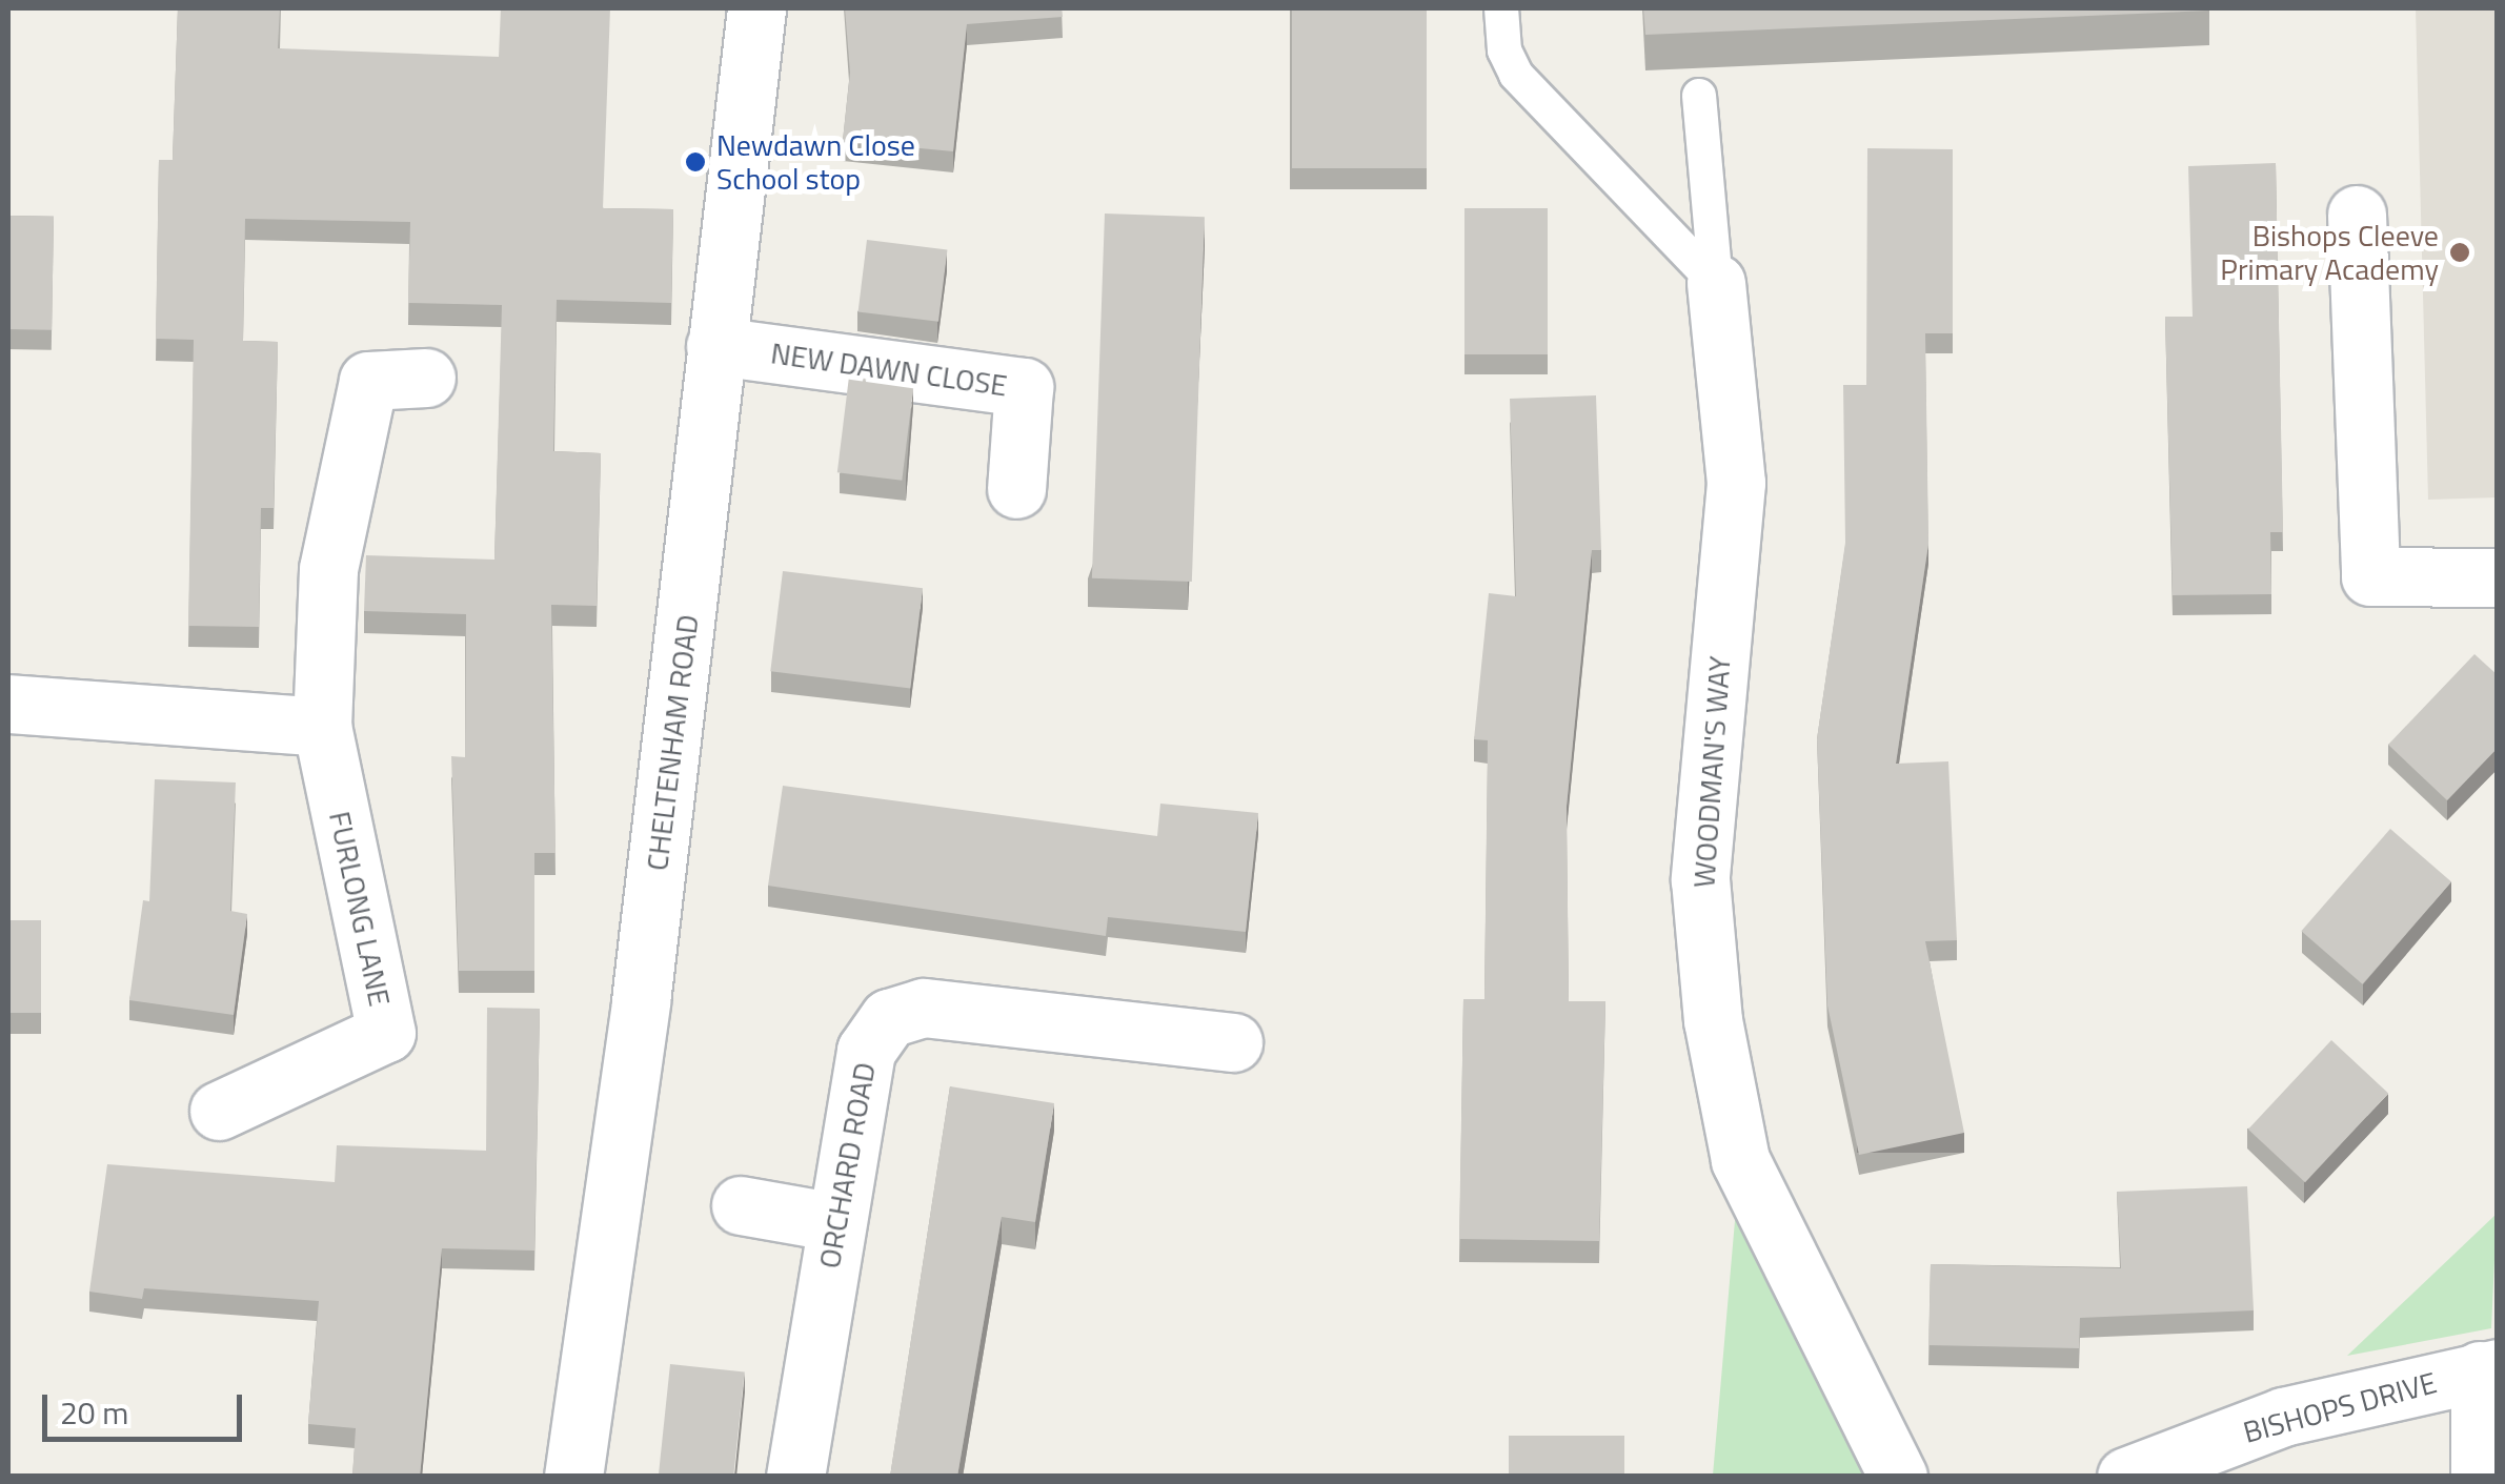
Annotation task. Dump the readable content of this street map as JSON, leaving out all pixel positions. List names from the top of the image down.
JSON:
{
  "streets": {
    "street": [
      "NEW DAWN CLOSE",
      "CHELTENHAM ROAD",
      "WOODMAN'S WAY",
      "FURLONG LANE",
      "ORCHARD ROAD",
      "BISHOPS DRIVE"
    ]
  },
  "crossings": [
    ["NEW DAWN CLOSE", "CHELTENHAM ROAD"]
  ],
  "places": ["Newdawn Close School stop", "Bishops Cleeve Primary Academy"],
  "scale_bar": "20 m"
}
